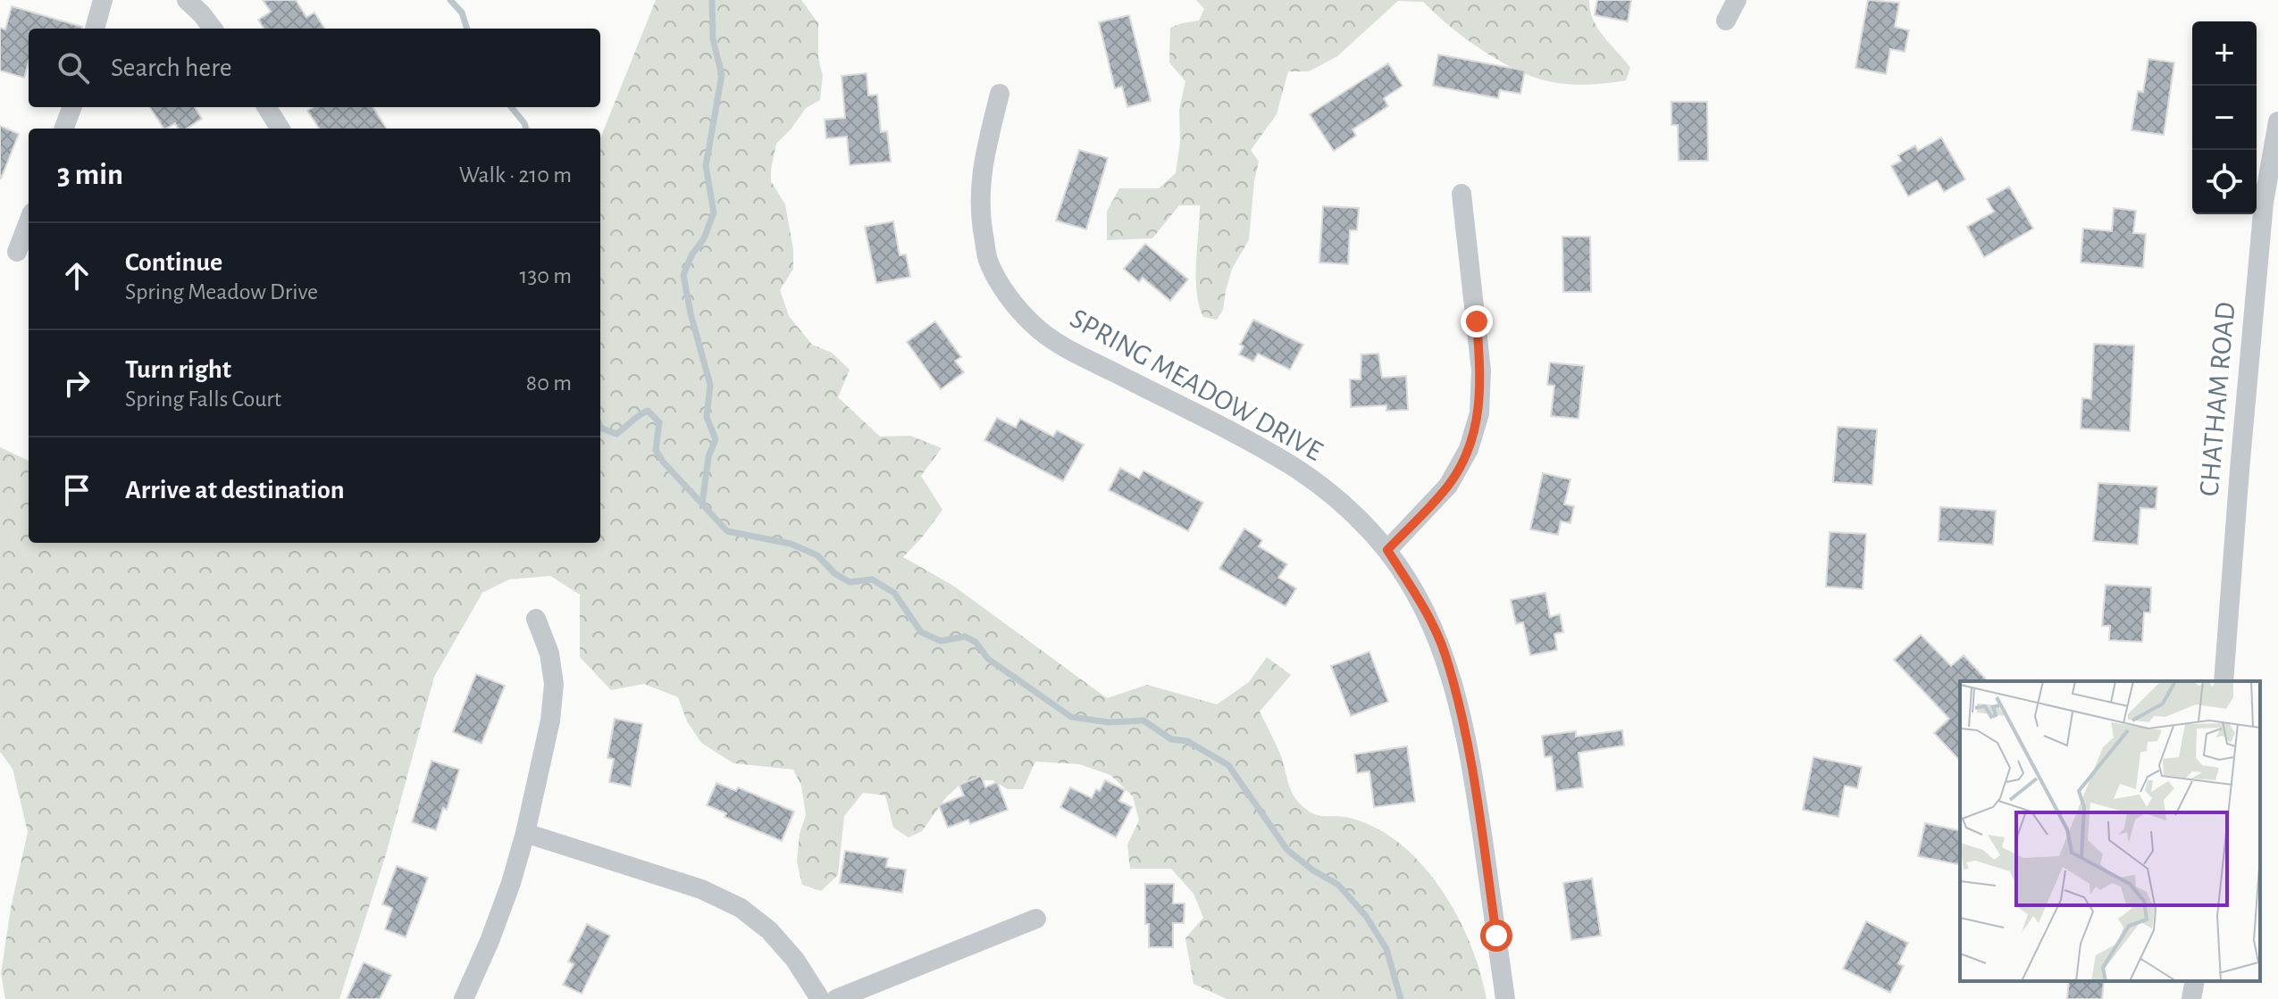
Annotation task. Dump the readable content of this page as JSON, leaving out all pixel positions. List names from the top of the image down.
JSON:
{
  "streets": {
    "street": ["SPRING MEADOW DRIVE", "CHATHAM ROAD"]
  },
  "page": {
    "map_buttons": ["+", "−"],
    "search": "Search here",
    "heading": ["3 min", "Walk · 210 m"],
    "list": [
      ["Continue", "Spring Meadow Drive", "130 m"],
      ["Turn right", "Spring Falls Court", "80 m"],
      "Arrive at destination"
    ]
  }
}
